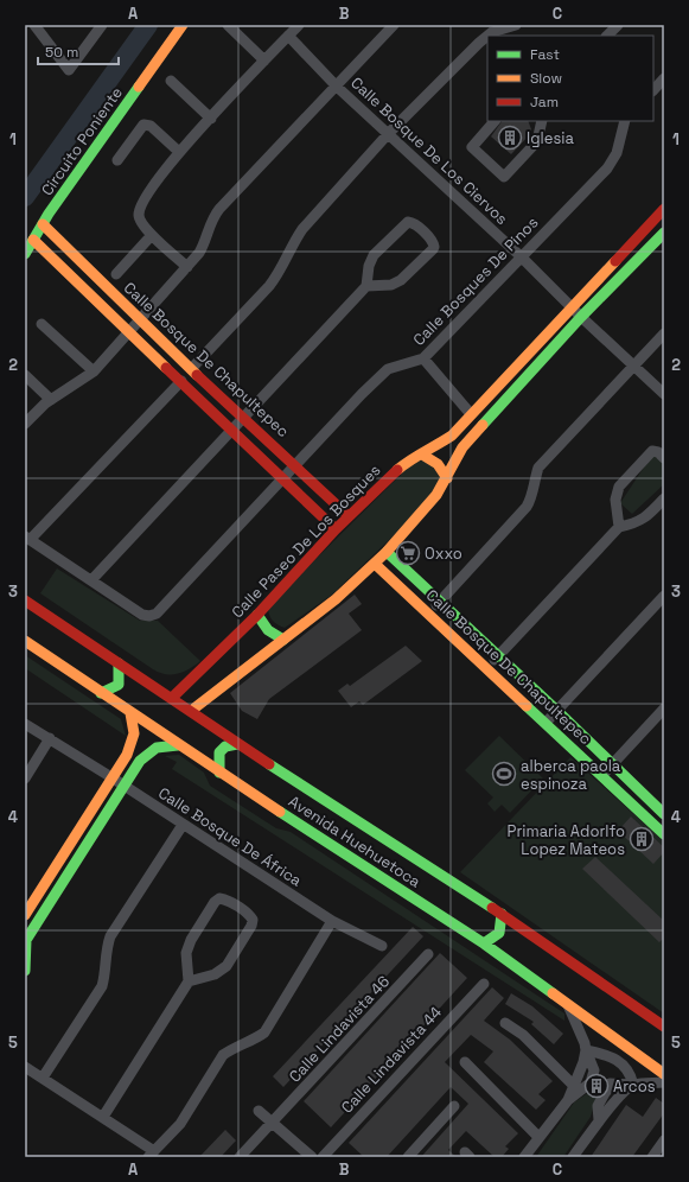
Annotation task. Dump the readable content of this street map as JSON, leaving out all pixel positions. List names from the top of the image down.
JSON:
{
  "streets": {
    "main road": [
      "Circuito Poniente",
      "Calle Bosque De Chapultepec",
      "Calle Paseo De Los Bosques",
      "Avenida Huehuetoca"
    ],
    "street": [
      "Calle Bosque De Los Ciervos",
      "Calle Bosques De Pinos",
      "Calle Bosque De África",
      "Calle Lindavista 46",
      "Calle Lindavista 44"
    ]
  },
  "crossings": [
    ["Circuito Poniente", "Calle Bosque De Chapultepec"],
    ["Calle Bosque De Los Ciervos", "Calle Bosques De Pinos"],
    ["Calle Bosque De Los Ciervos", "Calle Paseo De Los Bosques"],
    ["Calle Bosques De Pinos", "Calle Bosque De Chapultepec"],
    ["Calle Bosque De Chapultepec", "Calle Paseo De Los Bosques"],
    ["Calle Paseo De Los Bosques", "Avenida Huehuetoca"]
  ],
  "places": {
    "building": ["Iglesia", "Primaria Adorlfo Lopez Mateos", "Arcos"],
    "supermarket": ["Oxxo"],
    "sports": ["alberca paola espinoza"]
  },
  "legend": ["Fast", "Slow", "Jam"],
  "scale_bar": "50 m",
  "grid": {
    "columns": ["A", "B", "C"],
    "rows": [
      "1",
      "2",
      "3",
      "4",
      "5"
    ]
  }
}
